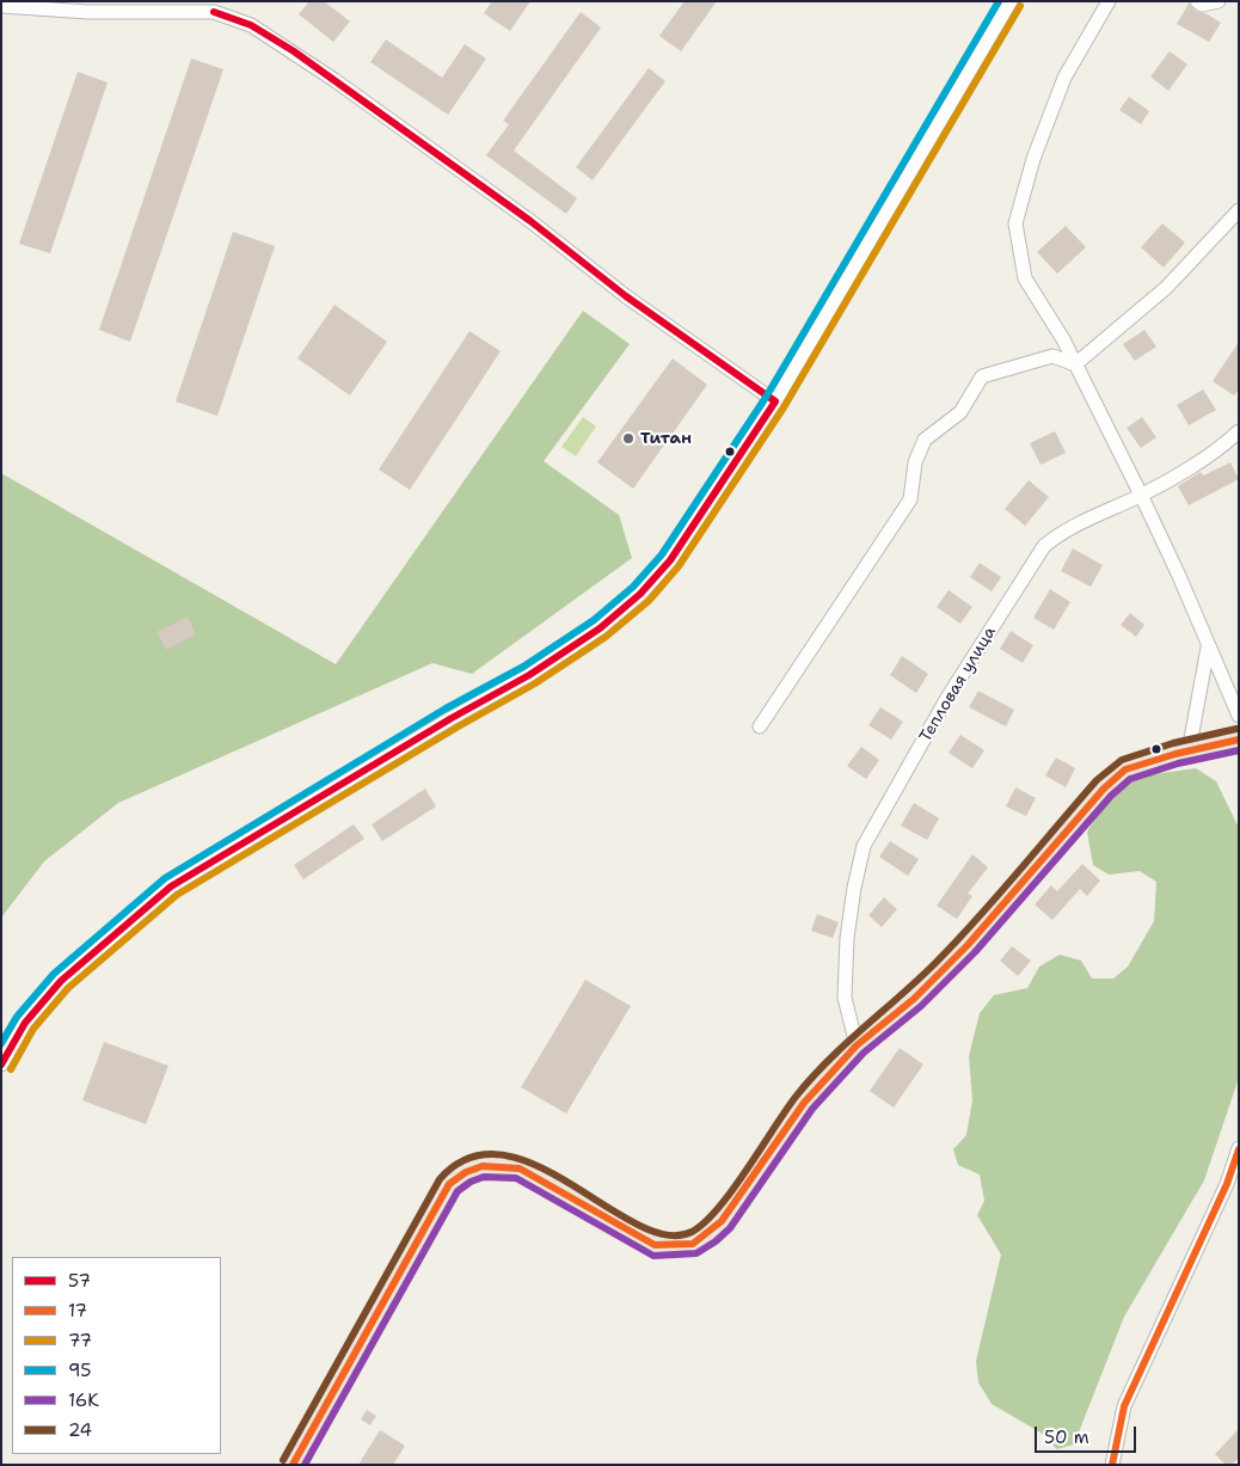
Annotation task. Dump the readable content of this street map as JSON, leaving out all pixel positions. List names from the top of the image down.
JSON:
{
  "streets": {
    "street": ["Тепловая улица"]
  },
  "places": ["Титан"],
  "lines": [
    "transit line 95",
    "transit line 77",
    "transit line 57",
    "transit line 24",
    "transit line 17",
    "transit line 16К"
  ],
  "legend": [
    "57",
    "17",
    "77",
    "95",
    "16К",
    "24"
  ],
  "scale_bar": "50 m"
}
